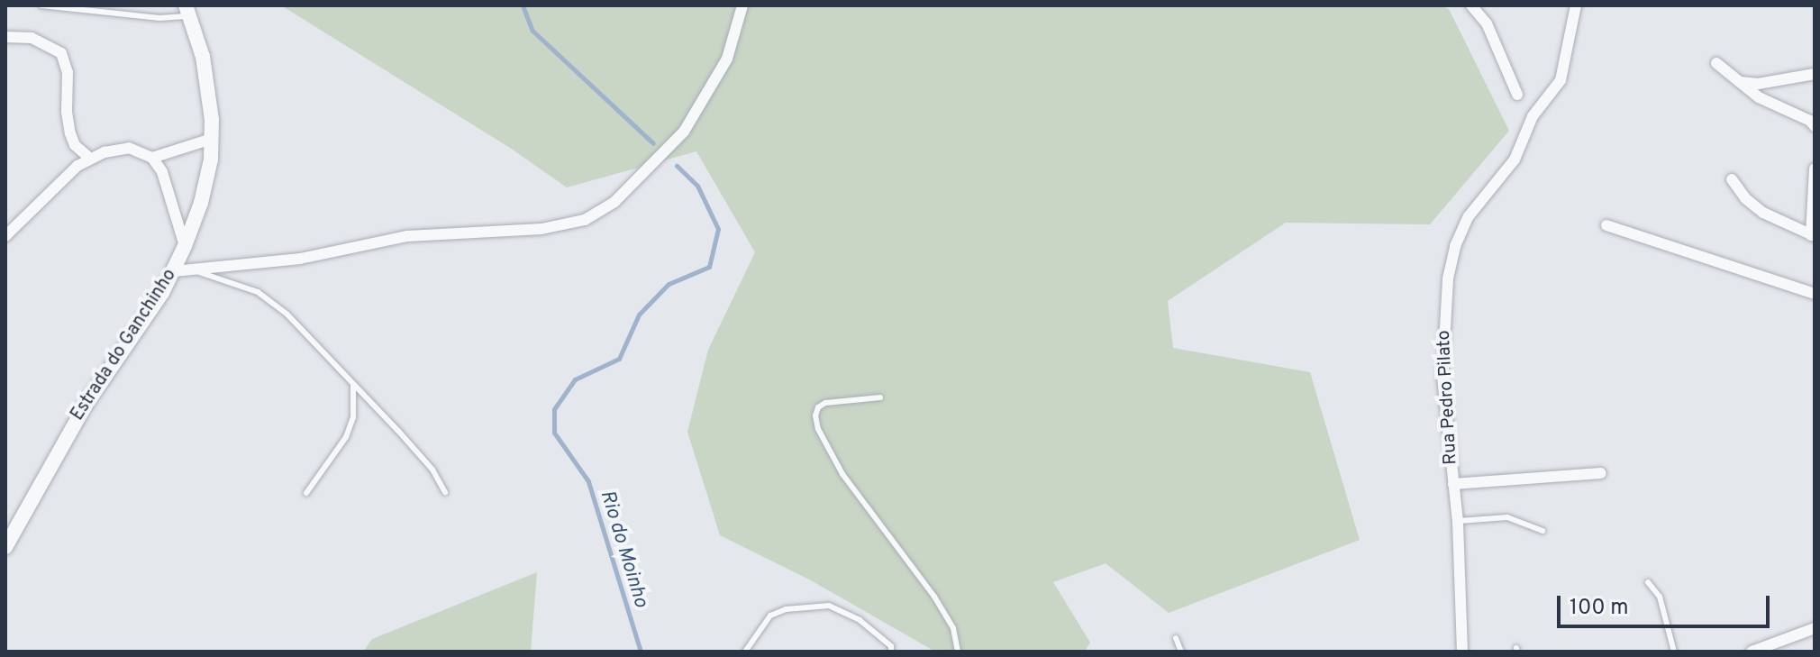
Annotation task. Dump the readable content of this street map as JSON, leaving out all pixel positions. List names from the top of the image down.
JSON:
{
  "streets": {
    "street": ["Estrada do Ganchinho", "Rua Pedro Pilato"]
  },
  "water": ["Rio do Moinho"],
  "scale_bar": "100 m"
}
